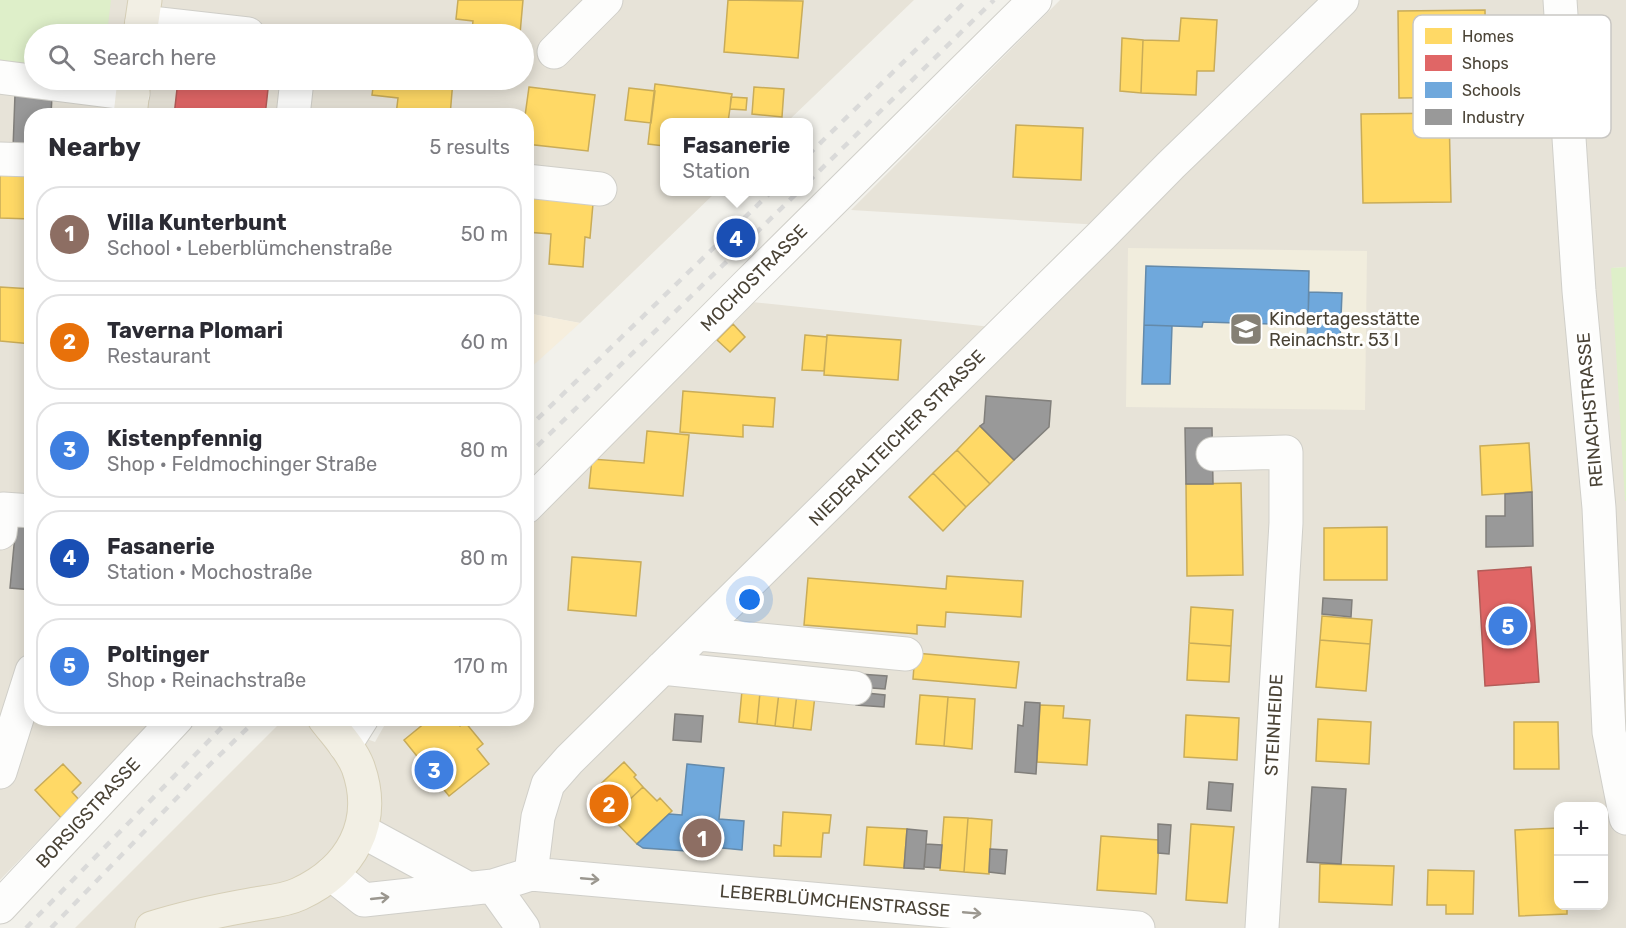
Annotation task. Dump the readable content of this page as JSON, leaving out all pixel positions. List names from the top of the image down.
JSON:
{
  "streets": {
    "street": [
      "MOCHOSTRASSE",
      "REINACHSTRASSE",
      "NIEDERALTEICHER STRASSE",
      "STEINHEIDE",
      "BORSIGSTRASSE",
      "LEBERBLÜMCHENSTRASSE"
    ]
  },
  "crossings": [
    ["NIEDERALTEICHER STRASSE", "LEBERBLÜMCHENSTRASSE"]
  ],
  "places": {
    "school or university": ["Kindertagesstätte Reinachstr. 53 I"]
  },
  "legend": [
    "Homes",
    "Shops",
    "Schools",
    "Industry"
  ],
  "page": {
    "search": "Search here",
    "heading": ["Nearby", "5 results"],
    "popup": ["Fasanerie", "Station"],
    "list": [
      {
        "mark": "1",
        "name": "Villa Kunterbunt",
        "note": "School · Leberblümchenstraße",
        "value": "50 m"
      },
      {
        "mark": "2",
        "name": "Taverna Plomari",
        "note": "Restaurant",
        "value": "60 m"
      },
      {
        "mark": "3",
        "name": "Kistenpfennig",
        "note": "Shop · Feldmochinger Straße",
        "value": "80 m"
      },
      {
        "mark": "4",
        "name": "Fasanerie",
        "note": "Station · Mochostraße",
        "value": "80 m"
      },
      {
        "mark": "5",
        "name": "Poltinger",
        "note": "Shop · Reinachstraße",
        "value": "170 m"
      }
    ],
    "pins": [
      "4",
      "5",
      "3",
      "2",
      "1"
    ],
    "map_buttons": ["+", "−"]
  }
}
